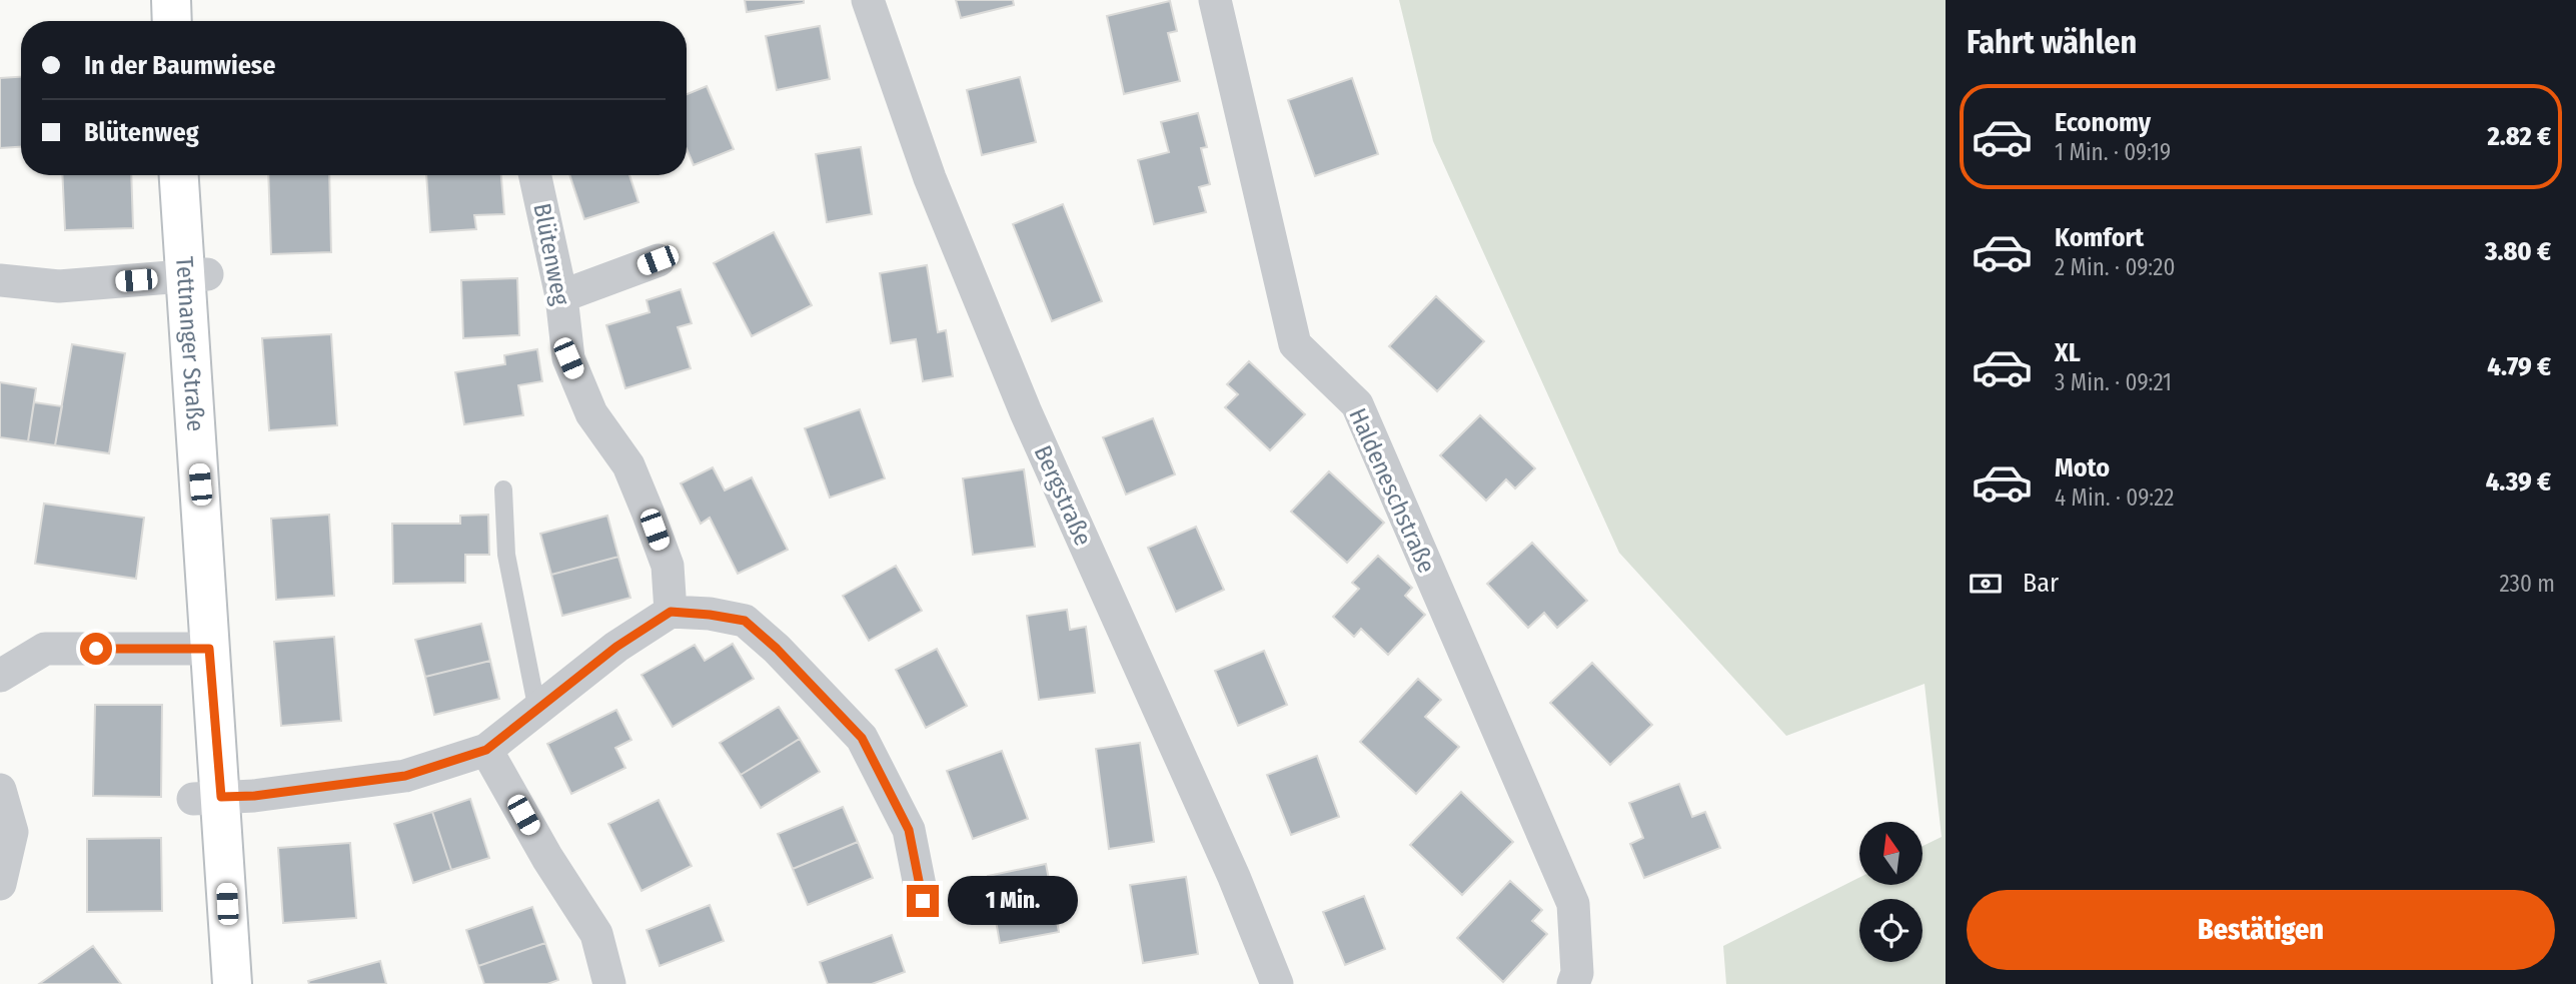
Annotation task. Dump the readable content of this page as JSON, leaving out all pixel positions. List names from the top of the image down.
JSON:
{
  "streets": {
    "street": [
      "Blütenweg",
      "Tettnanger Straße",
      "Haldeneschstraße",
      "Bergstraße"
    ]
  },
  "north": "top",
  "page": {
    "heading": "Fahrt wählen",
    "banner": ["In der Baumwiese", "Blütenweg"],
    "list": [
      {
        "name": "Economy",
        "note": "1 Min. · 09:19",
        "value": "2.82 €"
      },
      {
        "name": "Komfort",
        "note": "2 Min. · 09:20",
        "value": "3.80 €"
      },
      {
        "name": "XL",
        "note": "3 Min. · 09:21",
        "value": "4.79 €"
      },
      {
        "name": "Moto",
        "note": "4 Min. · 09:22",
        "value": "4.39 €"
      }
    ],
    "pay": ["Bar", "230 m"],
    "bubble": "1 Min.",
    "buttons": "Bestätigen"
  }
}
